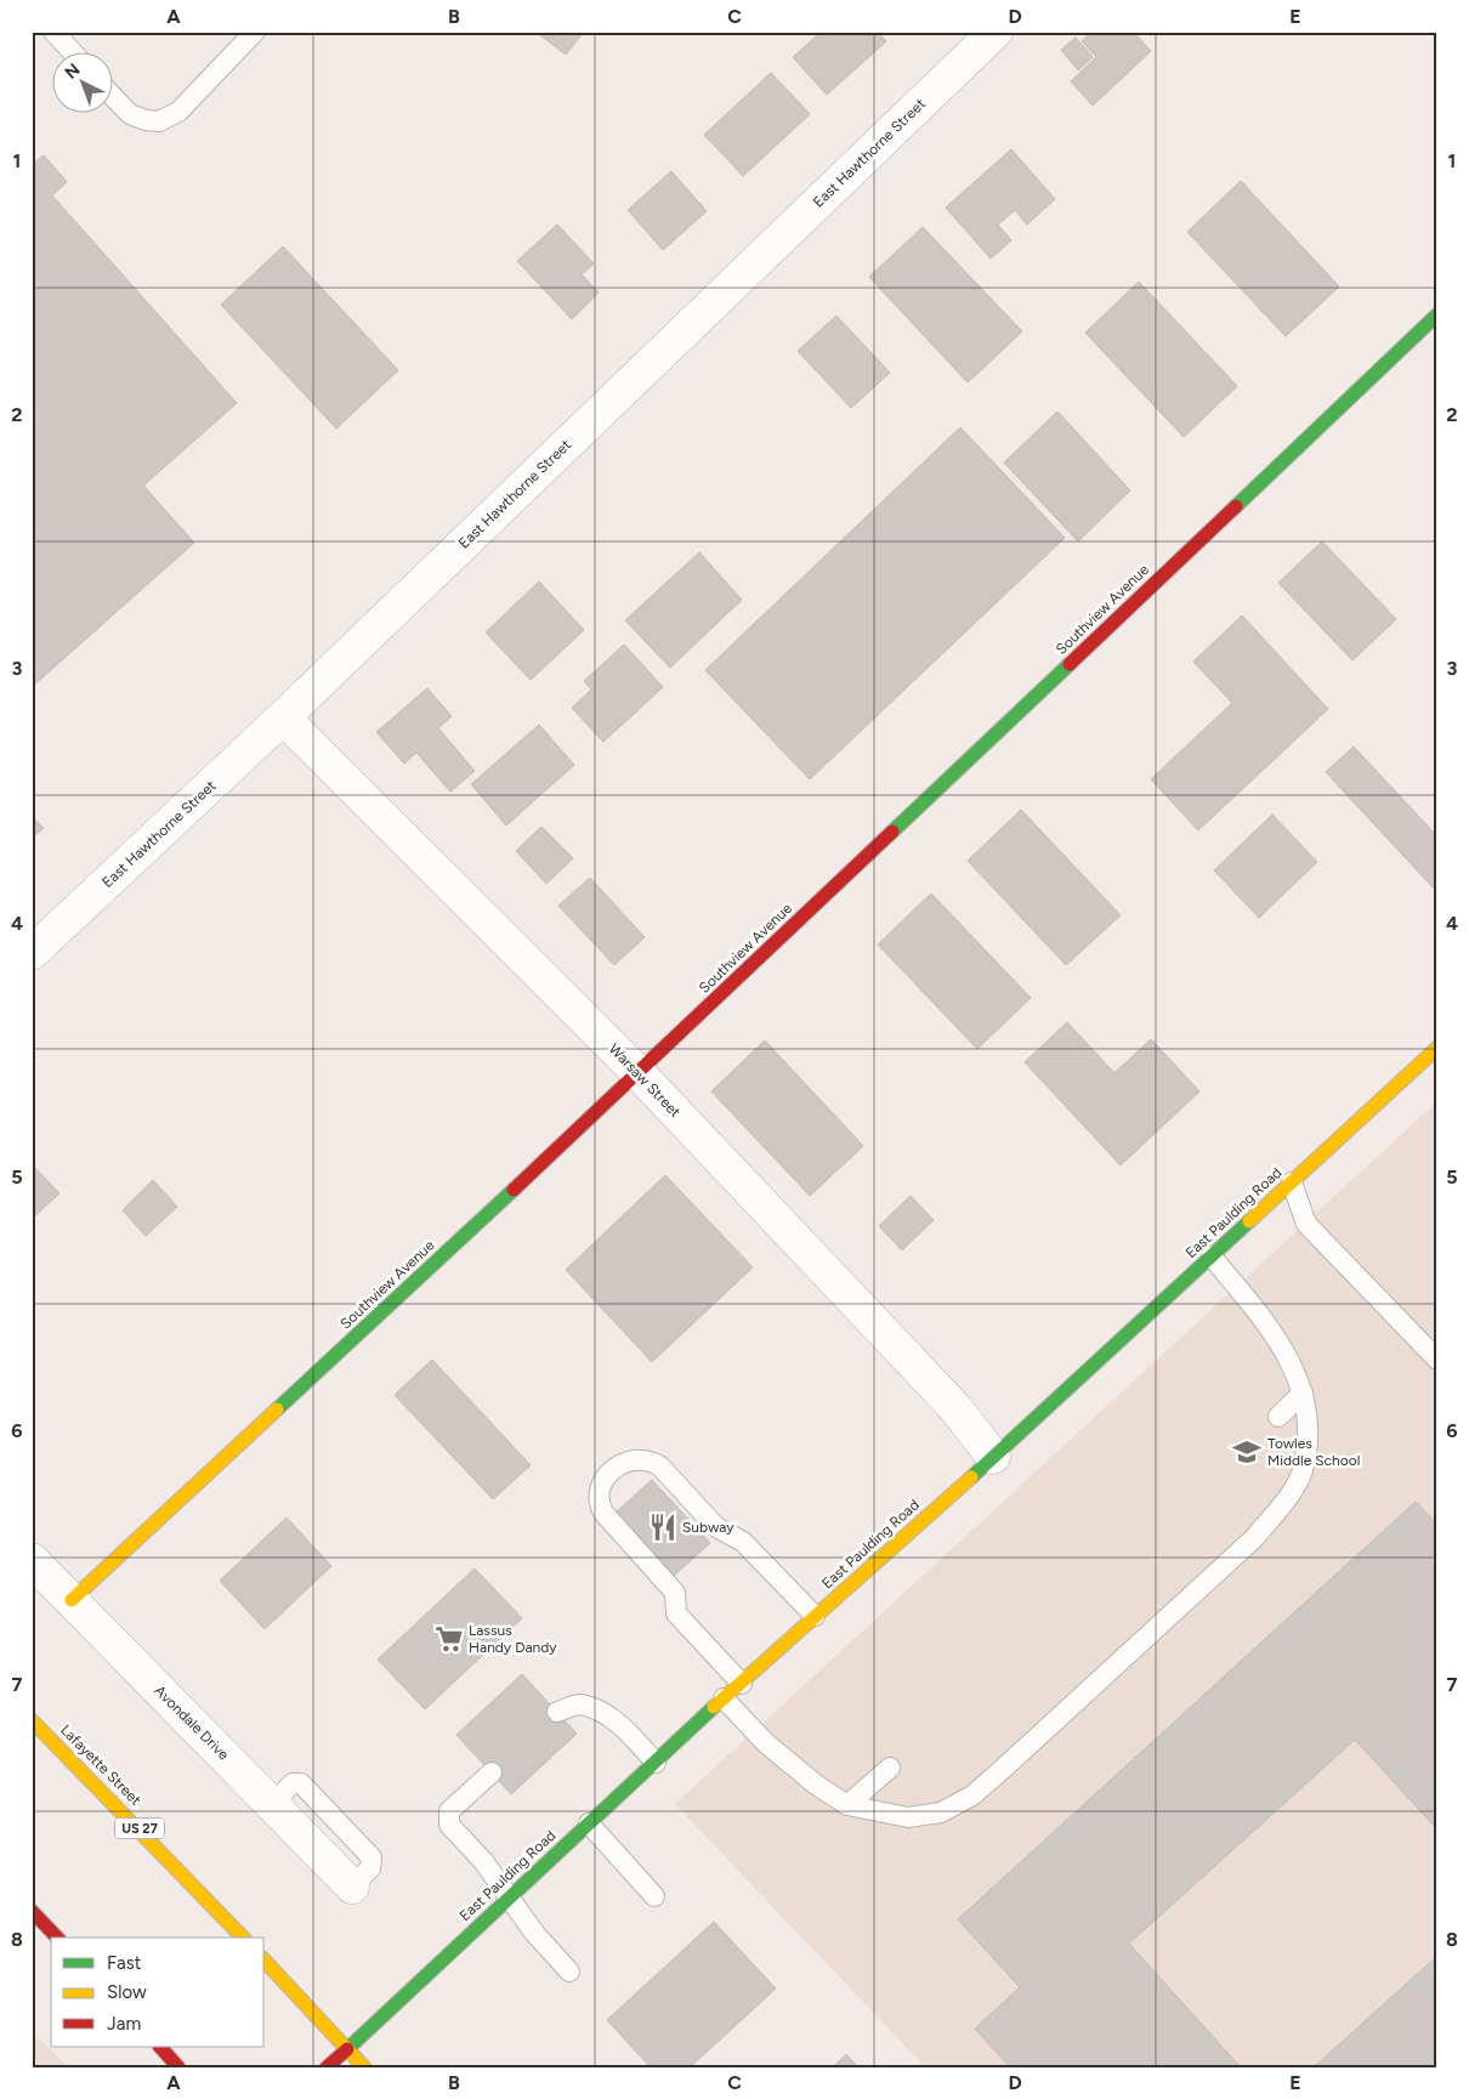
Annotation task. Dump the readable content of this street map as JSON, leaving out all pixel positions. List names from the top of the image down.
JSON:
{
  "streets": {
    "main road": [
      "Southview Avenue",
      "East Paulding Road",
      "Lafayette Street",
      "US 27"
    ],
    "street": ["East Hawthorne Street", "Warsaw Street", "Avondale Drive"]
  },
  "crossings": [
    ["East Hawthorne Street", "Warsaw Street"],
    ["Southview Avenue", "Warsaw Street"],
    ["Southview Avenue", "Avondale Drive"],
    ["Warsaw Street", "East Paulding Road"]
  ],
  "places": {
    "school or university": ["Towles Middle School"],
    "restaurant": ["Subway"],
    "supermarket": ["Lassus Handy Dandy"]
  },
  "legend": ["Fast", "Slow", "Jam"],
  "north": "top left",
  "grid": {
    "columns": [
      "A",
      "B",
      "C",
      "D",
      "E"
    ],
    "rows": [
      "1",
      "2",
      "3",
      "4",
      "5",
      "6",
      "7",
      "8"
    ]
  }
}
